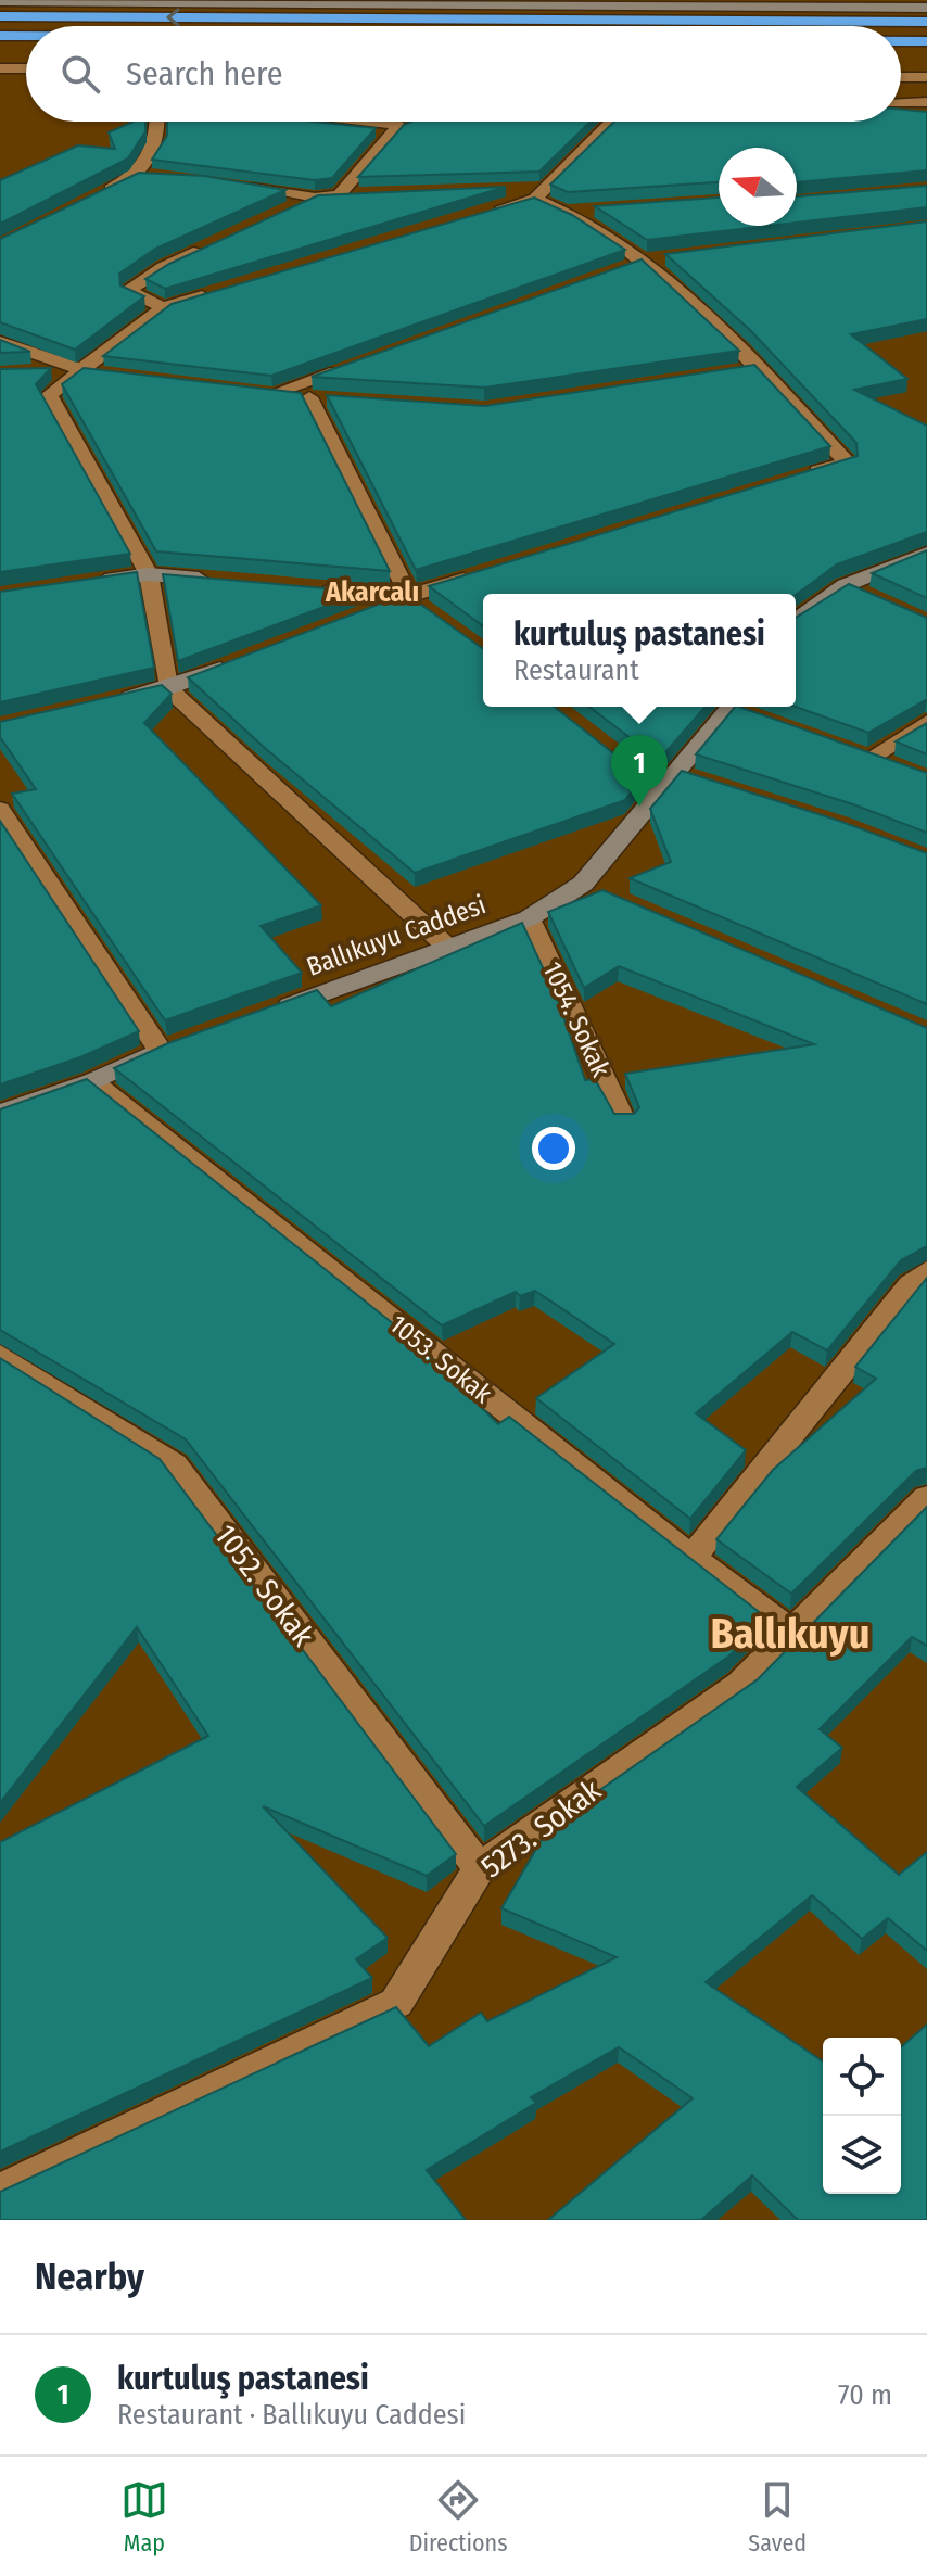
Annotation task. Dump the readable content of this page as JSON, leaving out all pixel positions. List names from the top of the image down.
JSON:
{
  "streets": {
    "main road": ["Ballıkuyu Caddesi"],
    "street": [
      "1054. Sokak",
      "1053. Sokak",
      "1052. Sokak",
      "5273. Sokak"
    ]
  },
  "crossings": [
    ["Ballıkuyu Caddesi", "1054. Sokak"],
    ["1053. Sokak", "5273. Sokak"],
    ["1052. Sokak", "5273. Sokak"]
  ],
  "districts": ["Akarcalı", "Ballıkuyu"],
  "north": "left",
  "page": {
    "search": "Search here",
    "popup": ["kurtuluş pastanesi", "Restaurant"],
    "pins": "1",
    "heading": "Nearby",
    "list": [
      {
        "mark": "1",
        "name": "kurtuluş pastanesi",
        "note": "Restaurant · Ballıkuyu Caddesi",
        "value": "70 m"
      }
    ],
    "nav": ["Map", "Directions", "Saved"]
  }
}
